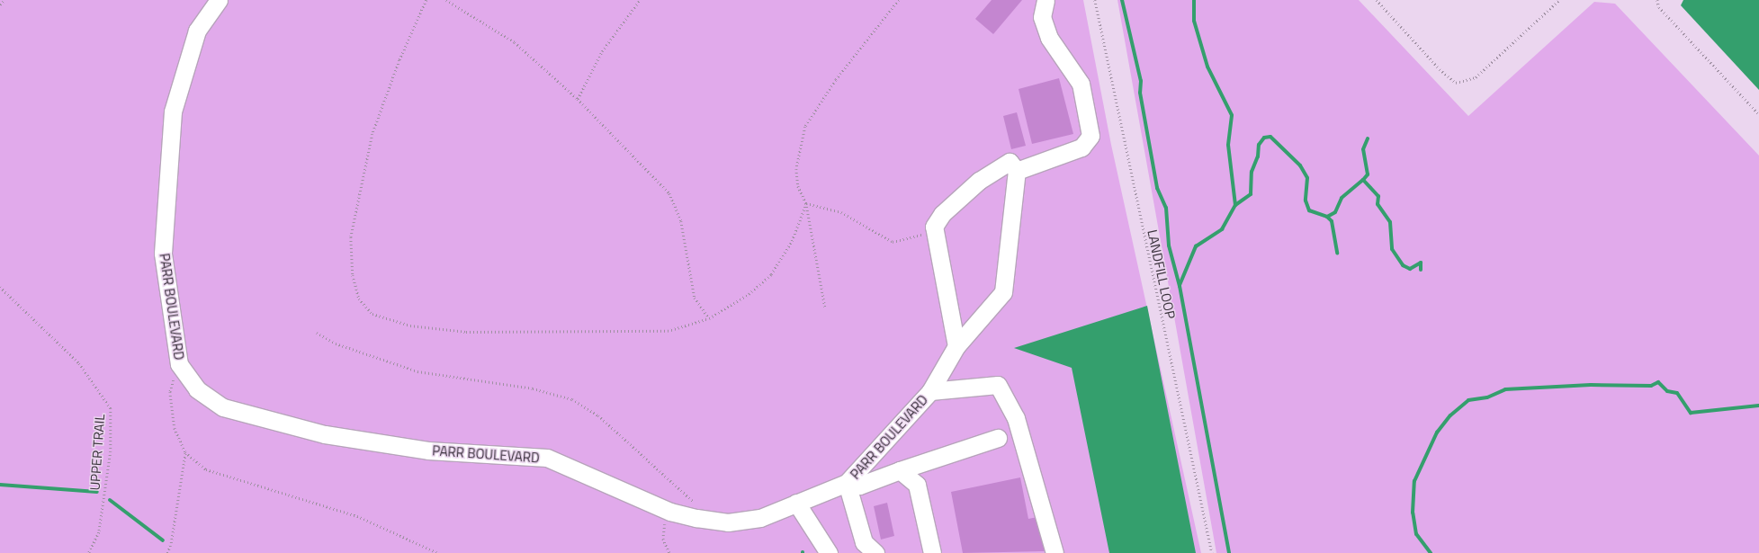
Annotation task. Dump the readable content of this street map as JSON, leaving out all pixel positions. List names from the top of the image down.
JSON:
{
  "streets": {
    "lane": ["PARR BOULEVARD"],
    "path": ["LANDFILL LOOP", "UPPER TRAIL"]
  }
}
